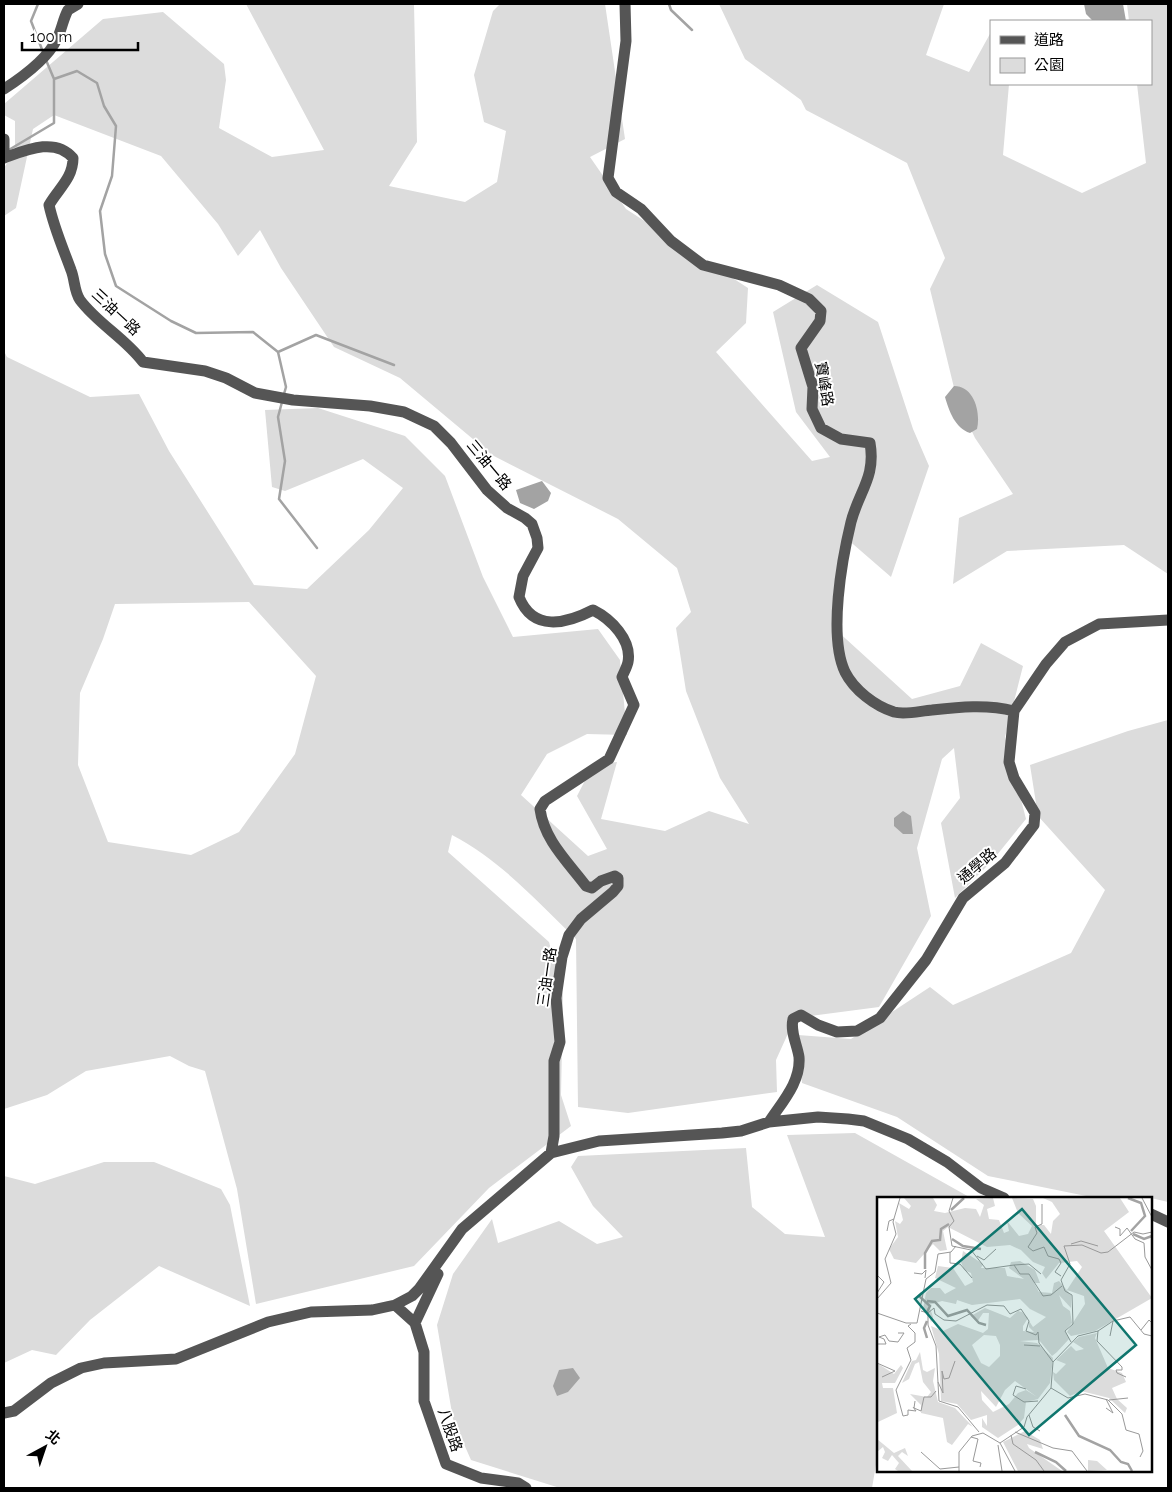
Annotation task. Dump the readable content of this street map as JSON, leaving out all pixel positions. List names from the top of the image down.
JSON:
{
  "streets": {
    "street": [
      "三油一路",
      "寶峰路",
      "通學路",
      "八股路"
    ]
  },
  "crossings": [
    ["寶峰路", "通學路"]
  ],
  "legend": ["道路", "公園"],
  "scale_bar": "100 m",
  "north": "top right"
}
